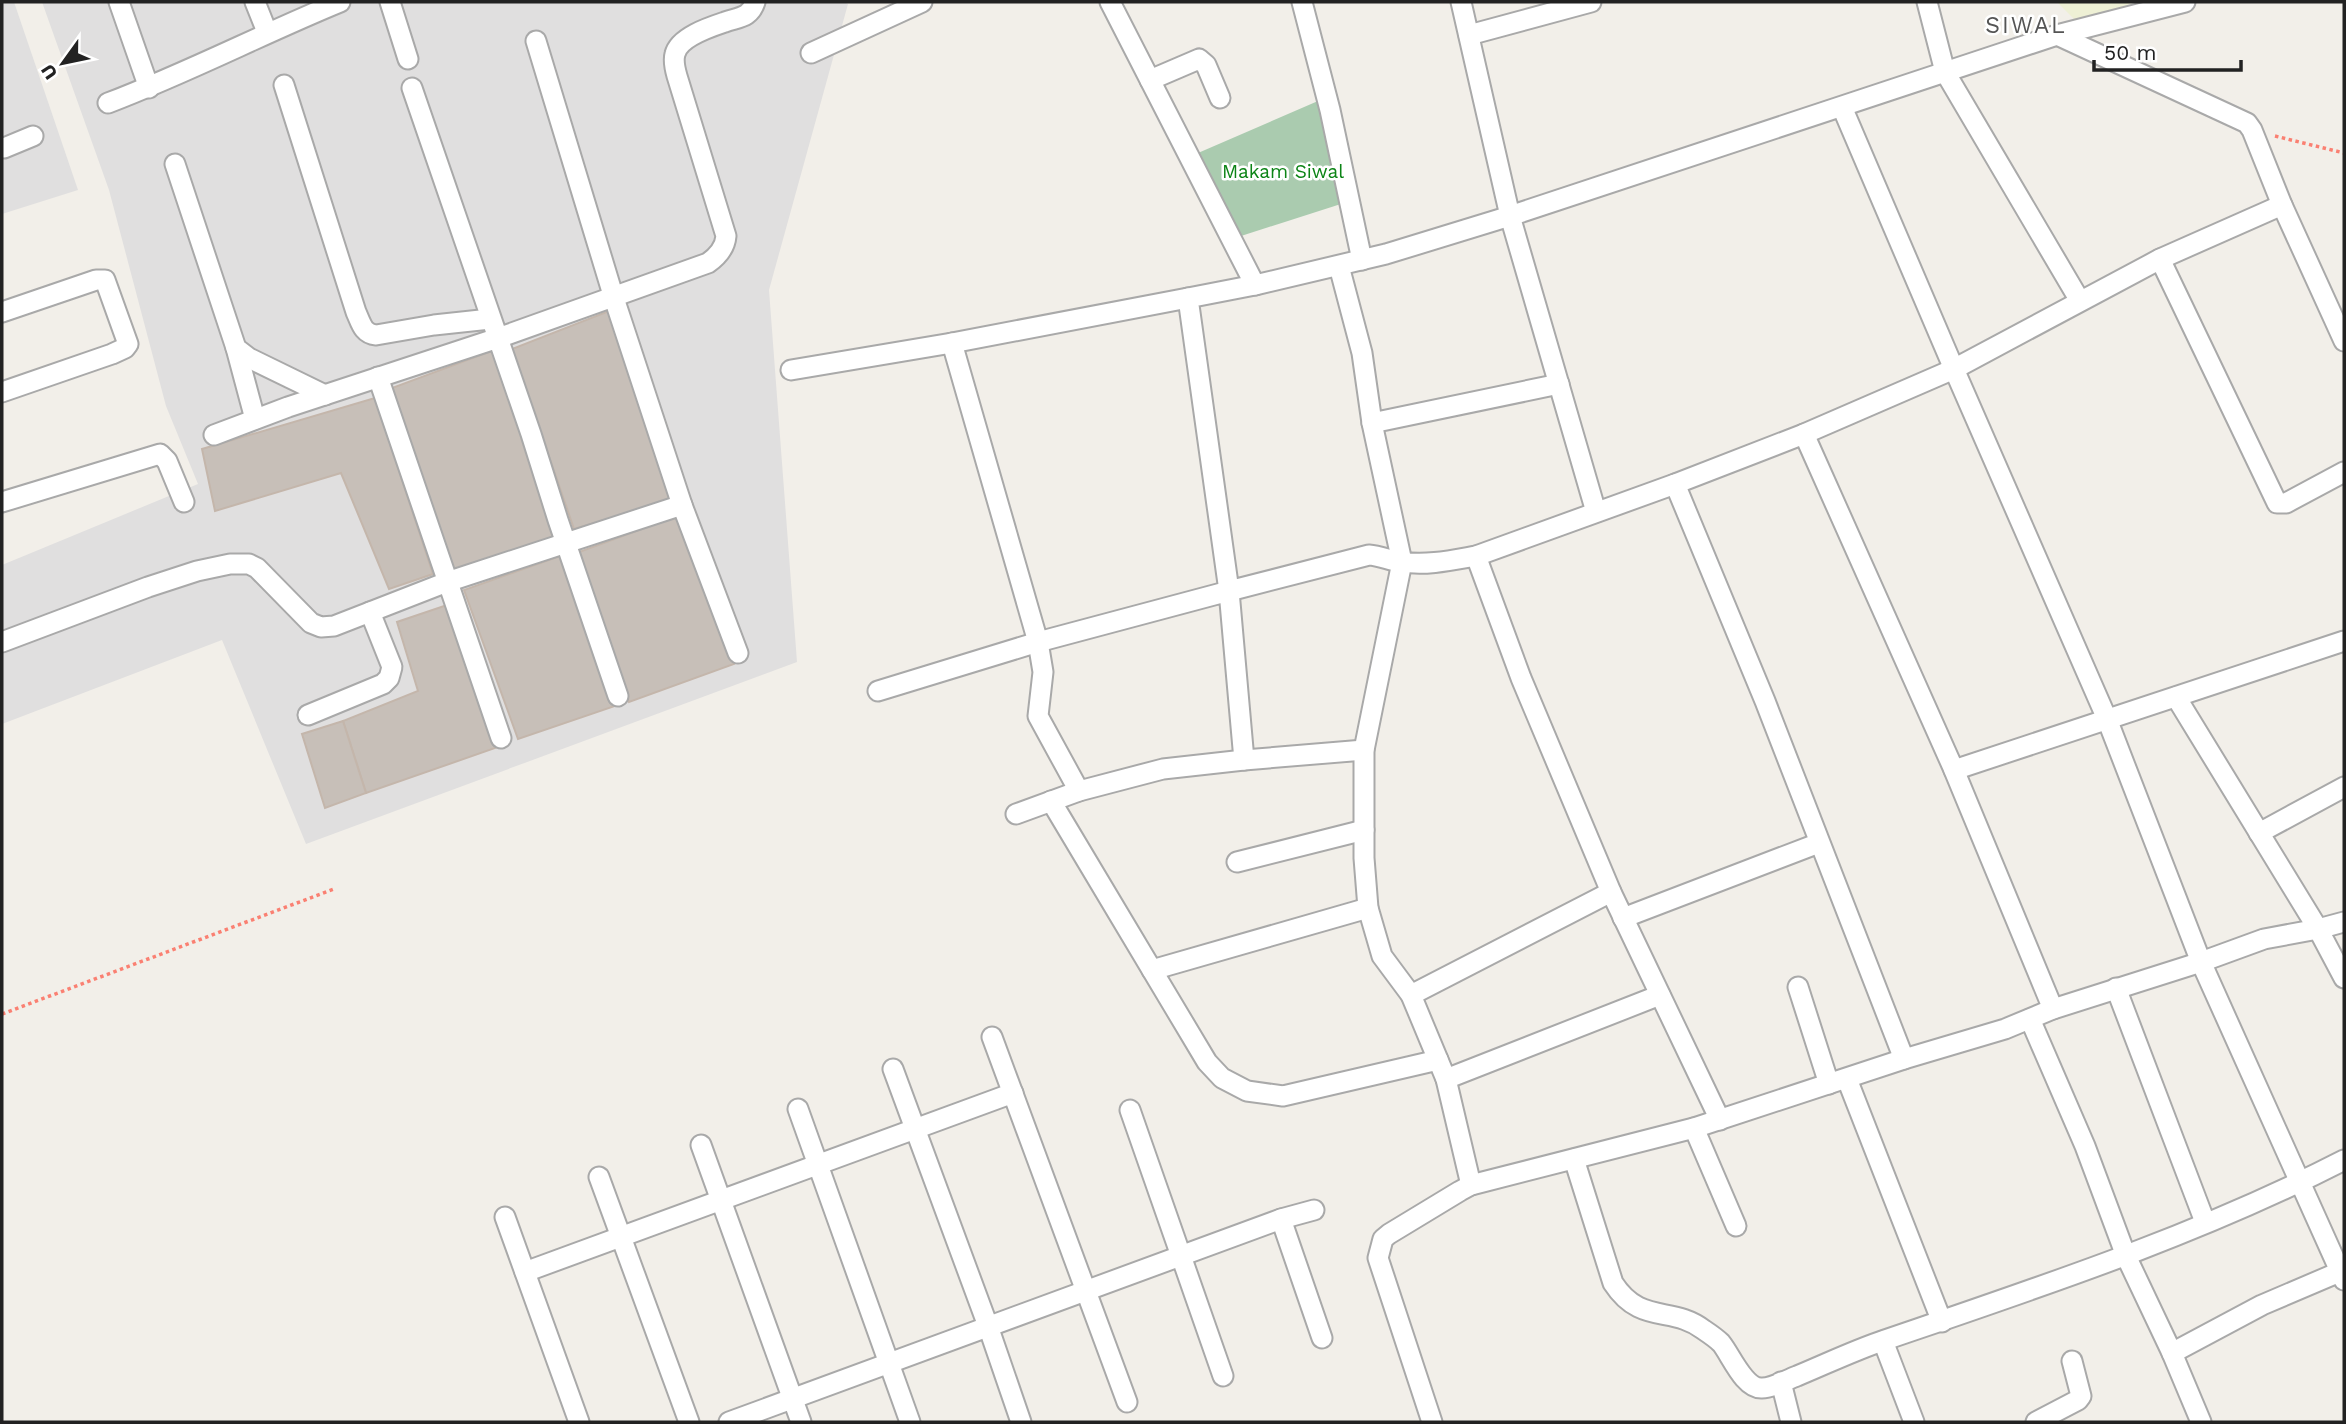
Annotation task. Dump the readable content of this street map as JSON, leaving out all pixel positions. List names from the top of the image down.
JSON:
{
  "districts": ["SIWAL"],
  "parks": ["Makam Siwal"],
  "scale_bar": "50 m",
  "north": "bottom left"
}
